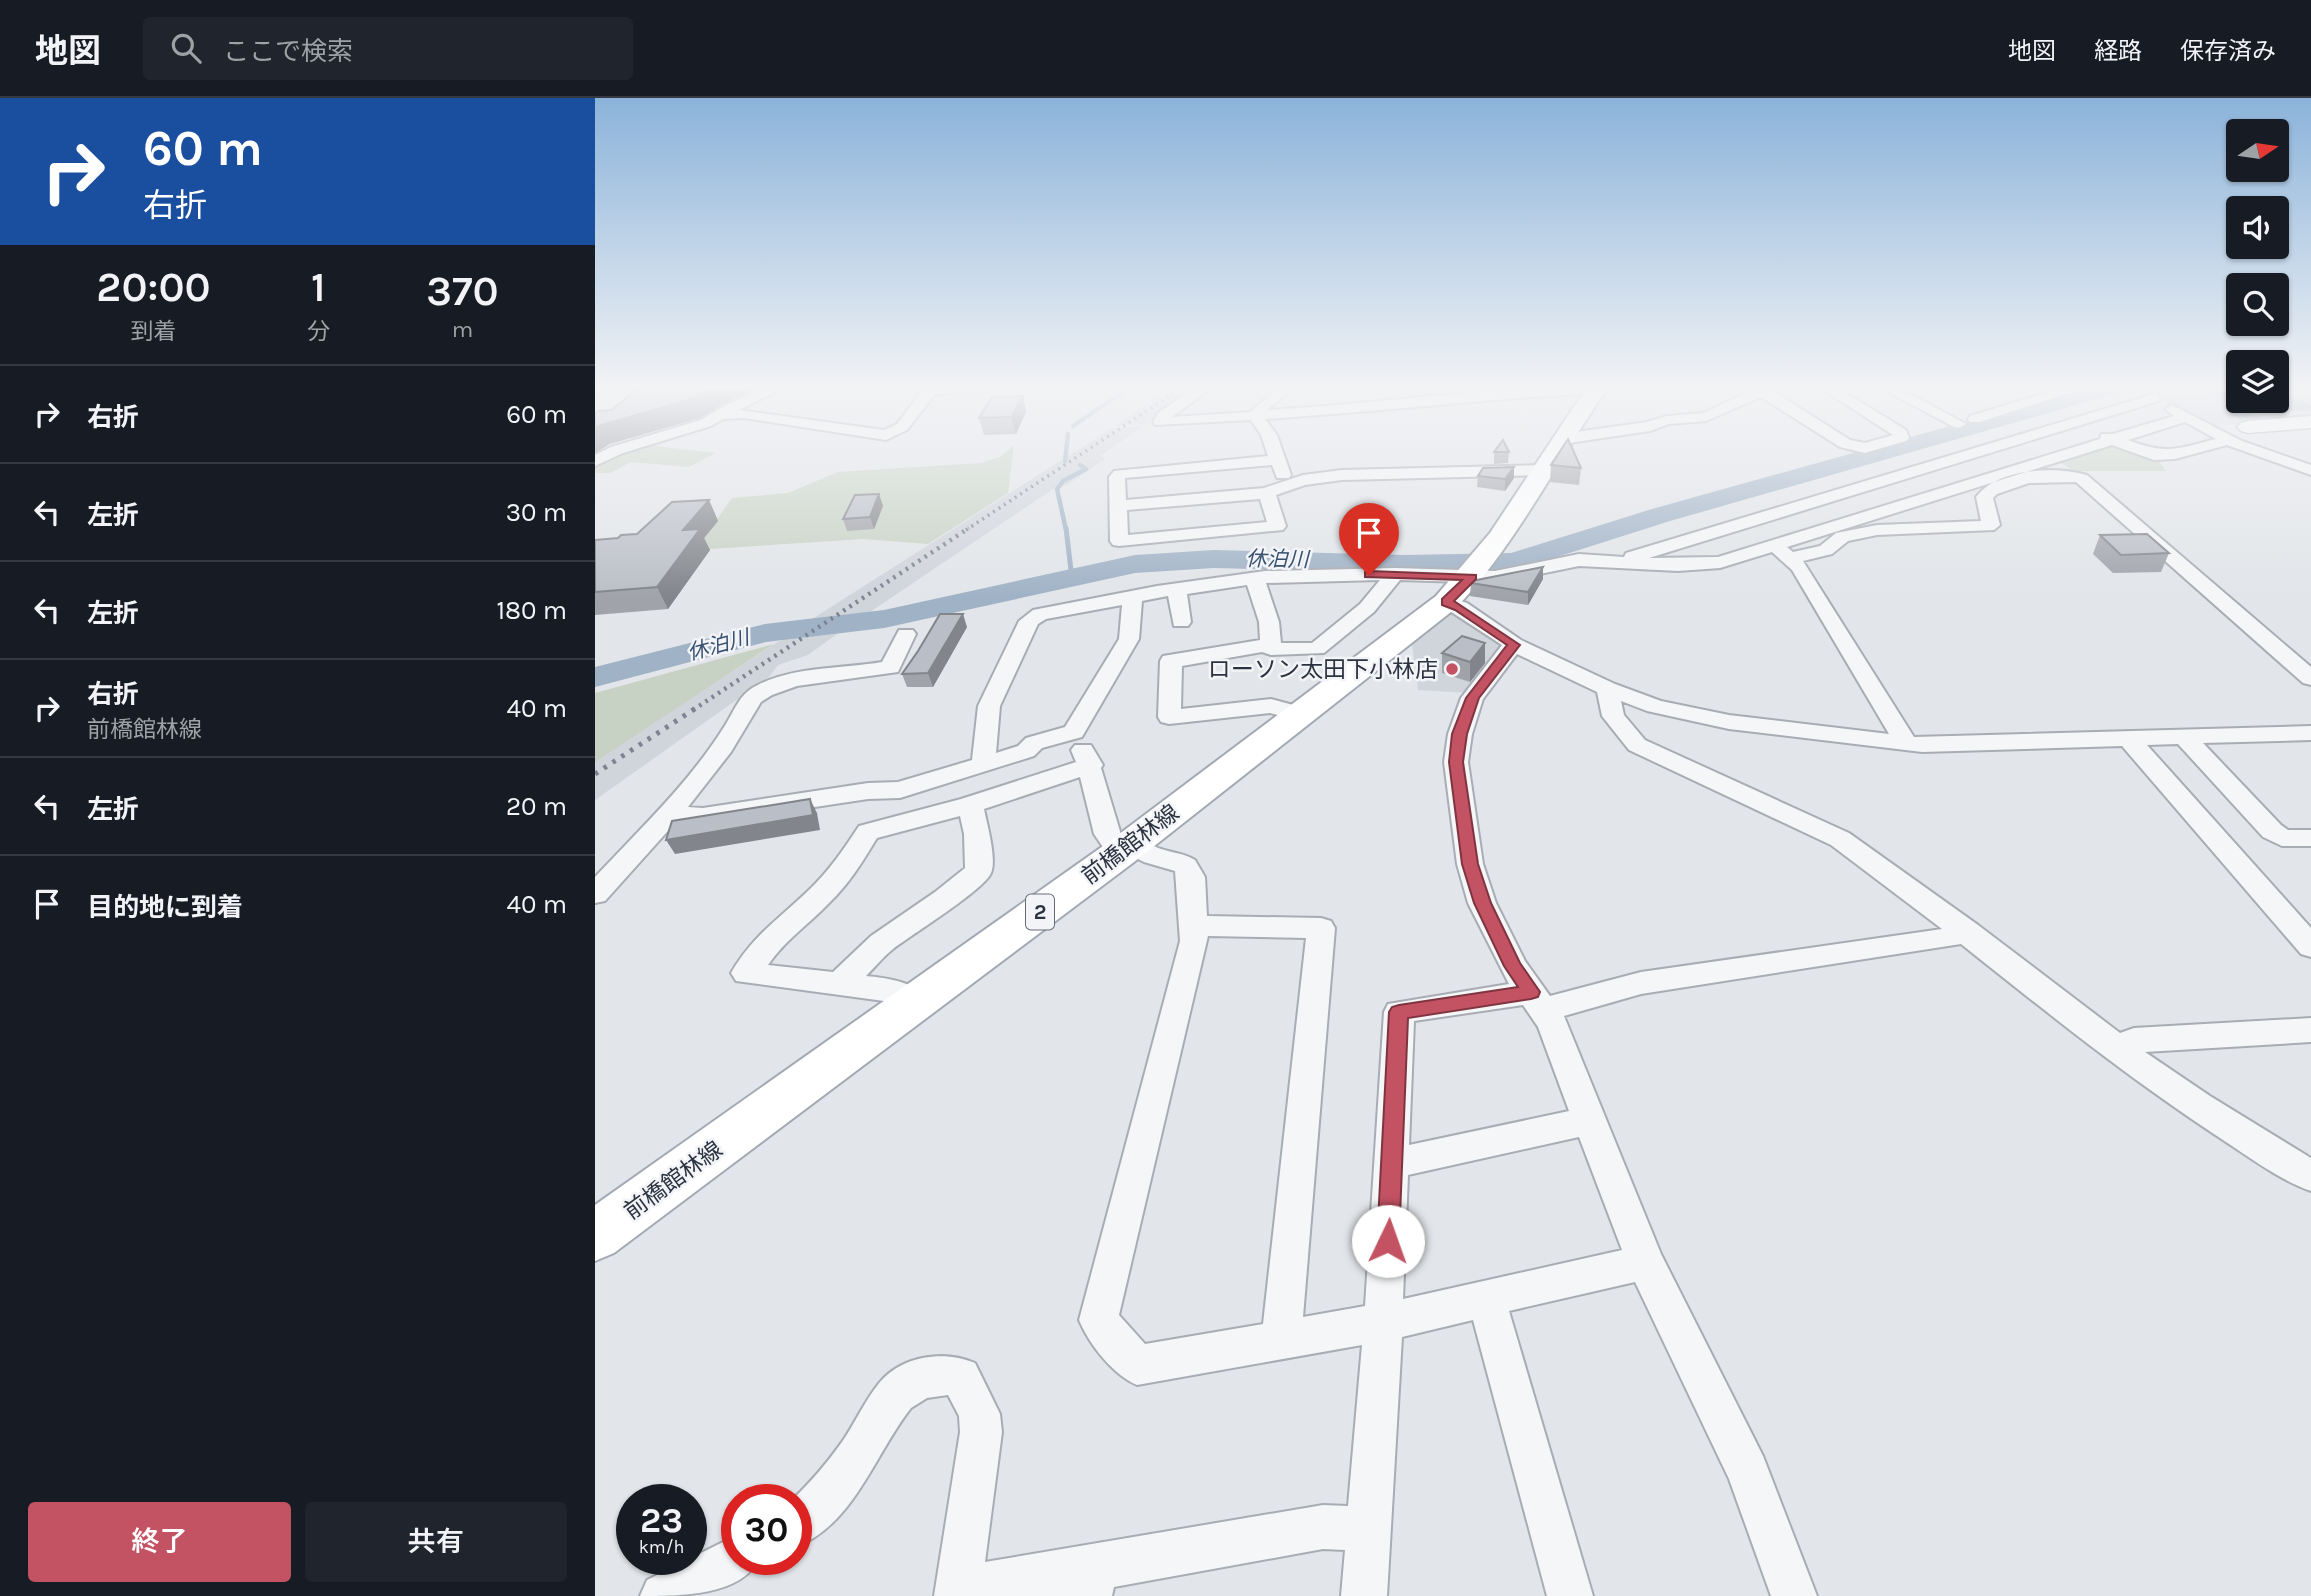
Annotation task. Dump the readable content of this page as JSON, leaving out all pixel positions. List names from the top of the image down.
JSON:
{
  "streets": {
    "main road": ["前橋館林線", "2"]
  },
  "water": ["休泊川"],
  "places": ["ローソン太田下小林店"],
  "north": "right",
  "page": {
    "header": "地図",
    "search": "ここで検索",
    "nav": ["地図", "経路", "保存済み"],
    "turn": ["60 m", "右折"],
    "eta": [
      "20:00",
      "到着",
      "1",
      "分",
      "370",
      "m"
    ],
    "list": [
      {
        "name": "右折",
        "value": "60 m"
      },
      {
        "name": "左折",
        "value": "30 m"
      },
      {
        "name": "左折",
        "value": "180 m"
      },
      {
        "name": "右折",
        "note": "前橋館林線",
        "value": "40 m"
      },
      {
        "name": "左折",
        "value": "20 m"
      },
      {
        "name": "目的地に到着",
        "value": "40 m"
      }
    ],
    "speed": "23 km/h",
    "limit": "30",
    "buttons": ["終了", "共有"]
  }
}
